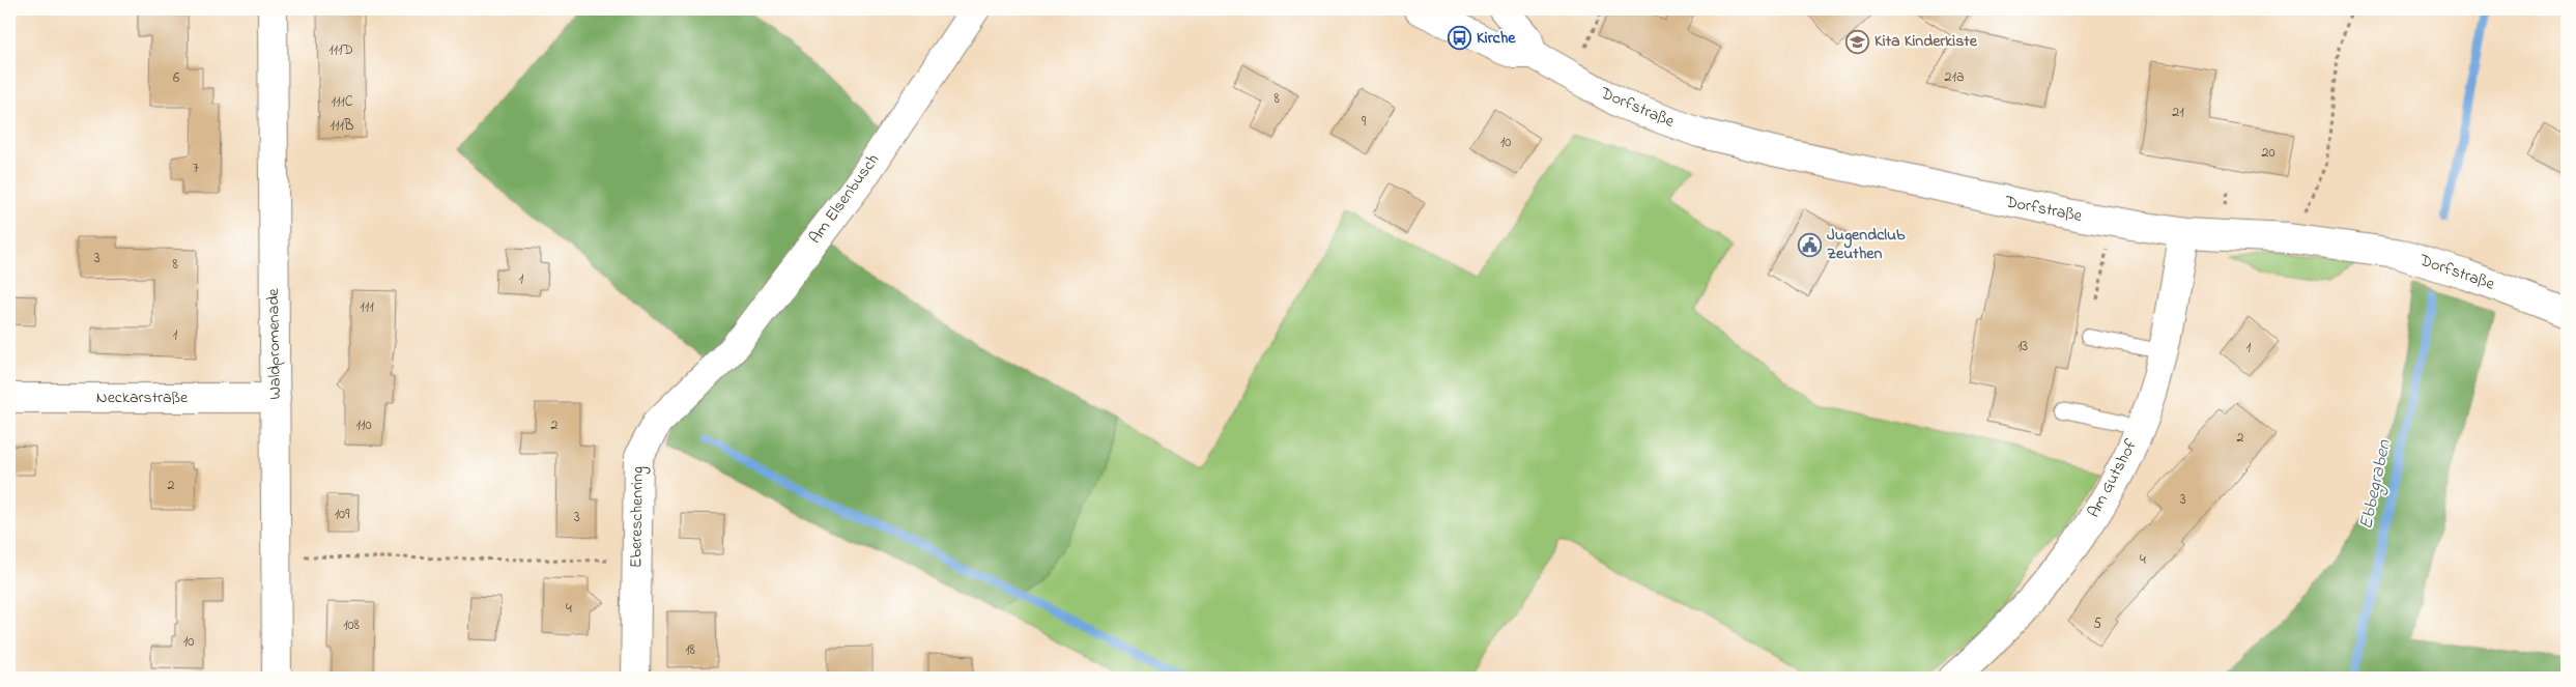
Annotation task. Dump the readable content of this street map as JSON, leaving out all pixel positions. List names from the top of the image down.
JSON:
{
  "streets": {
    "street": [
      "Dorfstraße",
      "Am Elsenbusch",
      "Waldpromenade",
      "Neckarstraße",
      "Am Gutshof",
      "Ebereschenring"
    ]
  },
  "crossings": [
    ["Dorfstraße", "Am Gutshof"],
    ["Am Elsenbusch", "Ebereschenring"],
    ["Waldpromenade", "Neckarstraße"]
  ],
  "water": ["Ebbegraben"],
  "places": {
    "bus stop": ["Kirche"],
    "school or university": ["Kita Kinderkiste"],
    "public building": ["Jugendclub Zeuthen"]
  },
  "house_numbers": [
    "111D",
    "21a",
    "6",
    "8",
    "111C",
    "21",
    "9",
    "111B",
    "10",
    "20",
    "7",
    "3",
    "8",
    "1",
    "111",
    "1",
    "13",
    "1",
    "110",
    "2",
    "2",
    "2",
    "3",
    "109",
    "3",
    "4",
    "4",
    "5",
    "108",
    "10",
    "18"
  ]
}
